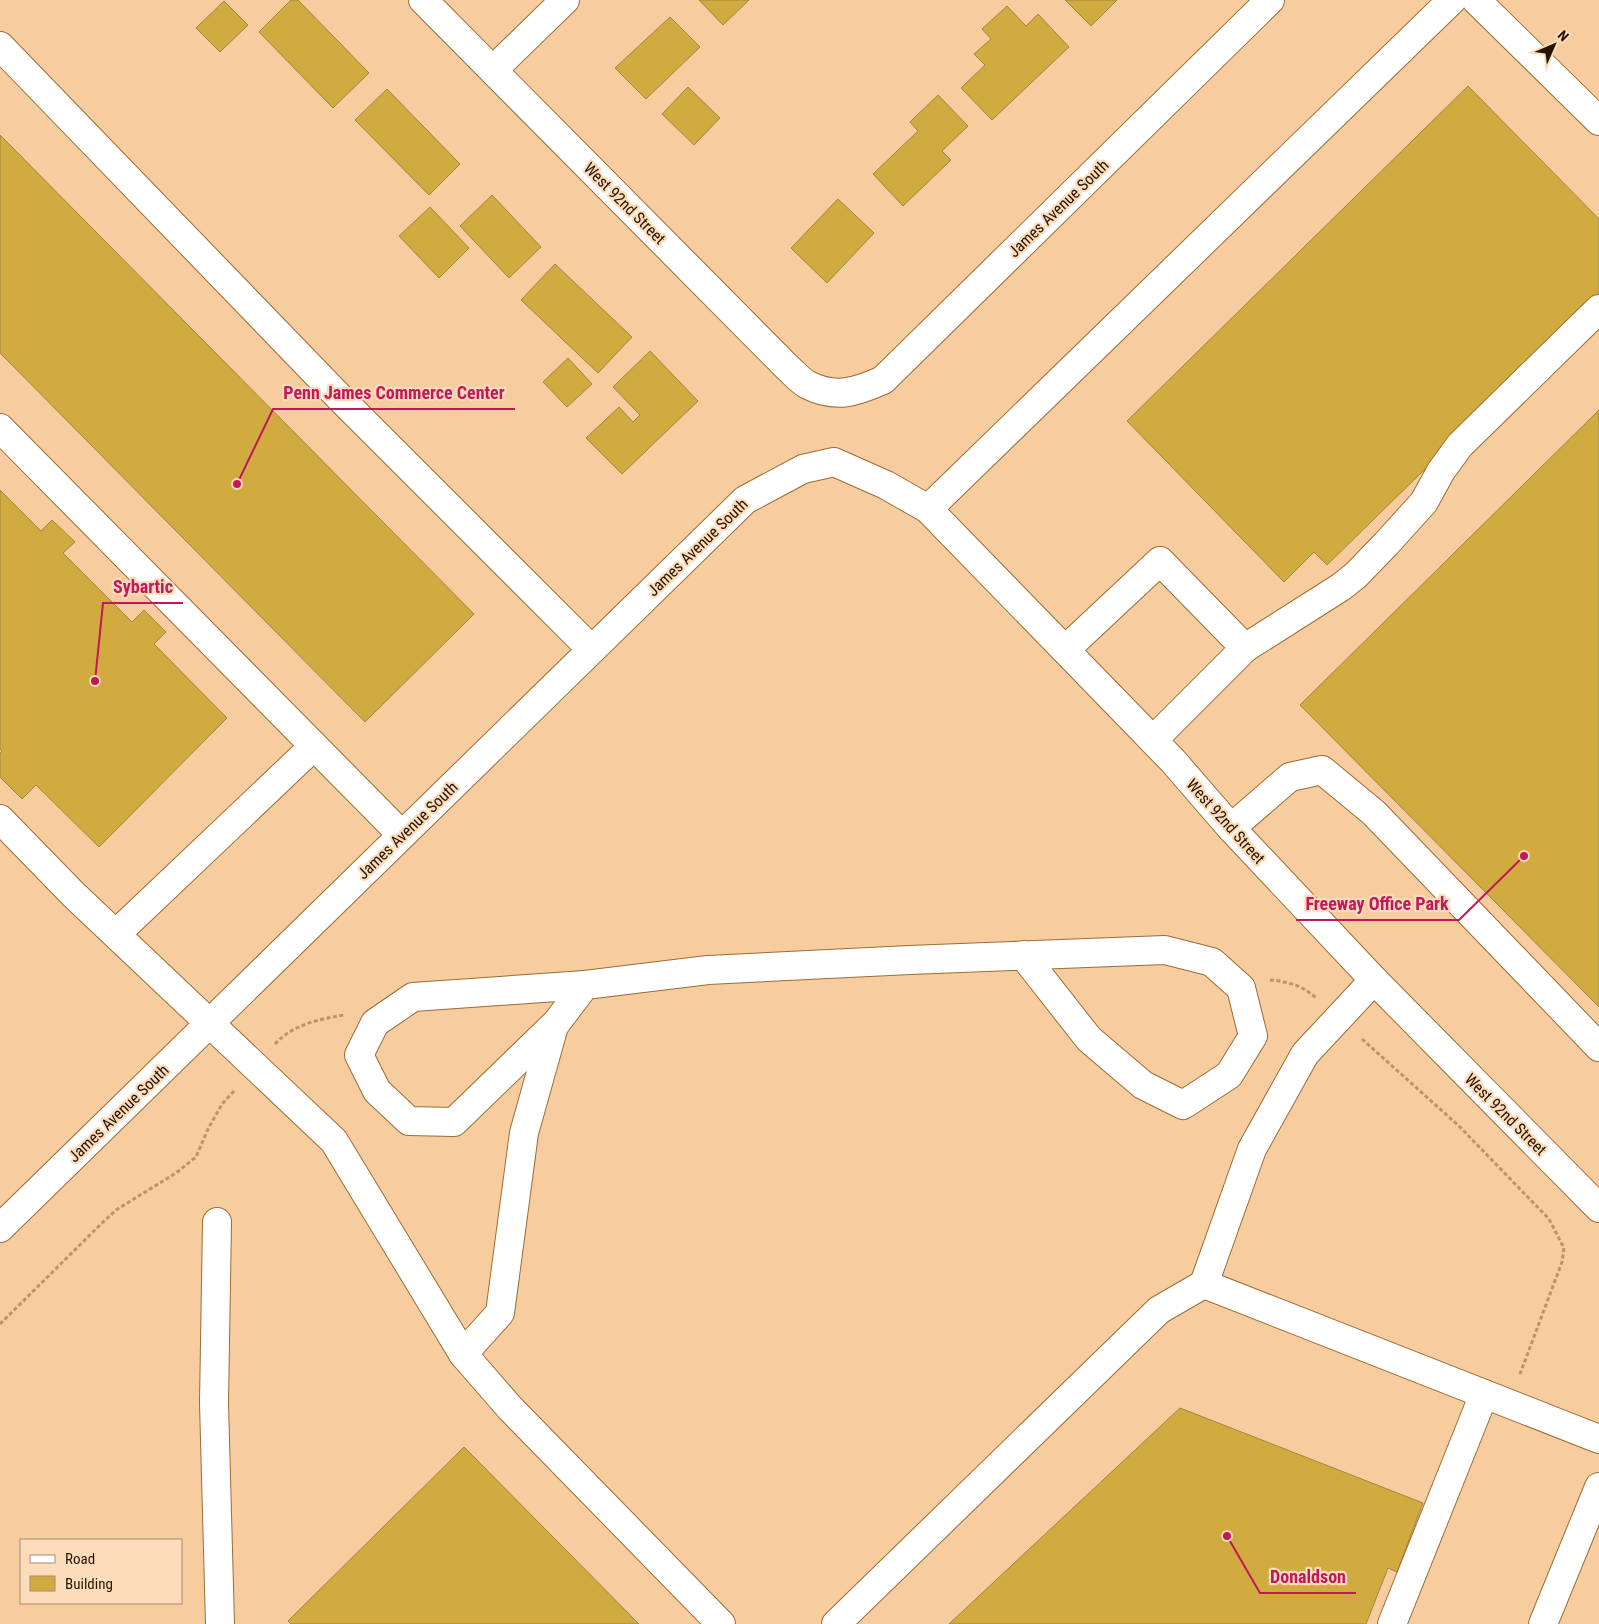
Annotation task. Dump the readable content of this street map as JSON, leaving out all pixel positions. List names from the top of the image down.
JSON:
{
  "streets": {
    "street": ["West 92nd Street", "James Avenue South"]
  },
  "crossings": [
    ["West 92nd Street", "James Avenue South"]
  ],
  "places": [
    "Penn James Commerce Center",
    "Sybartic",
    "Freeway Office Park",
    "Donaldson"
  ],
  "legend": ["Road", "Building"],
  "north": "top right"
}
